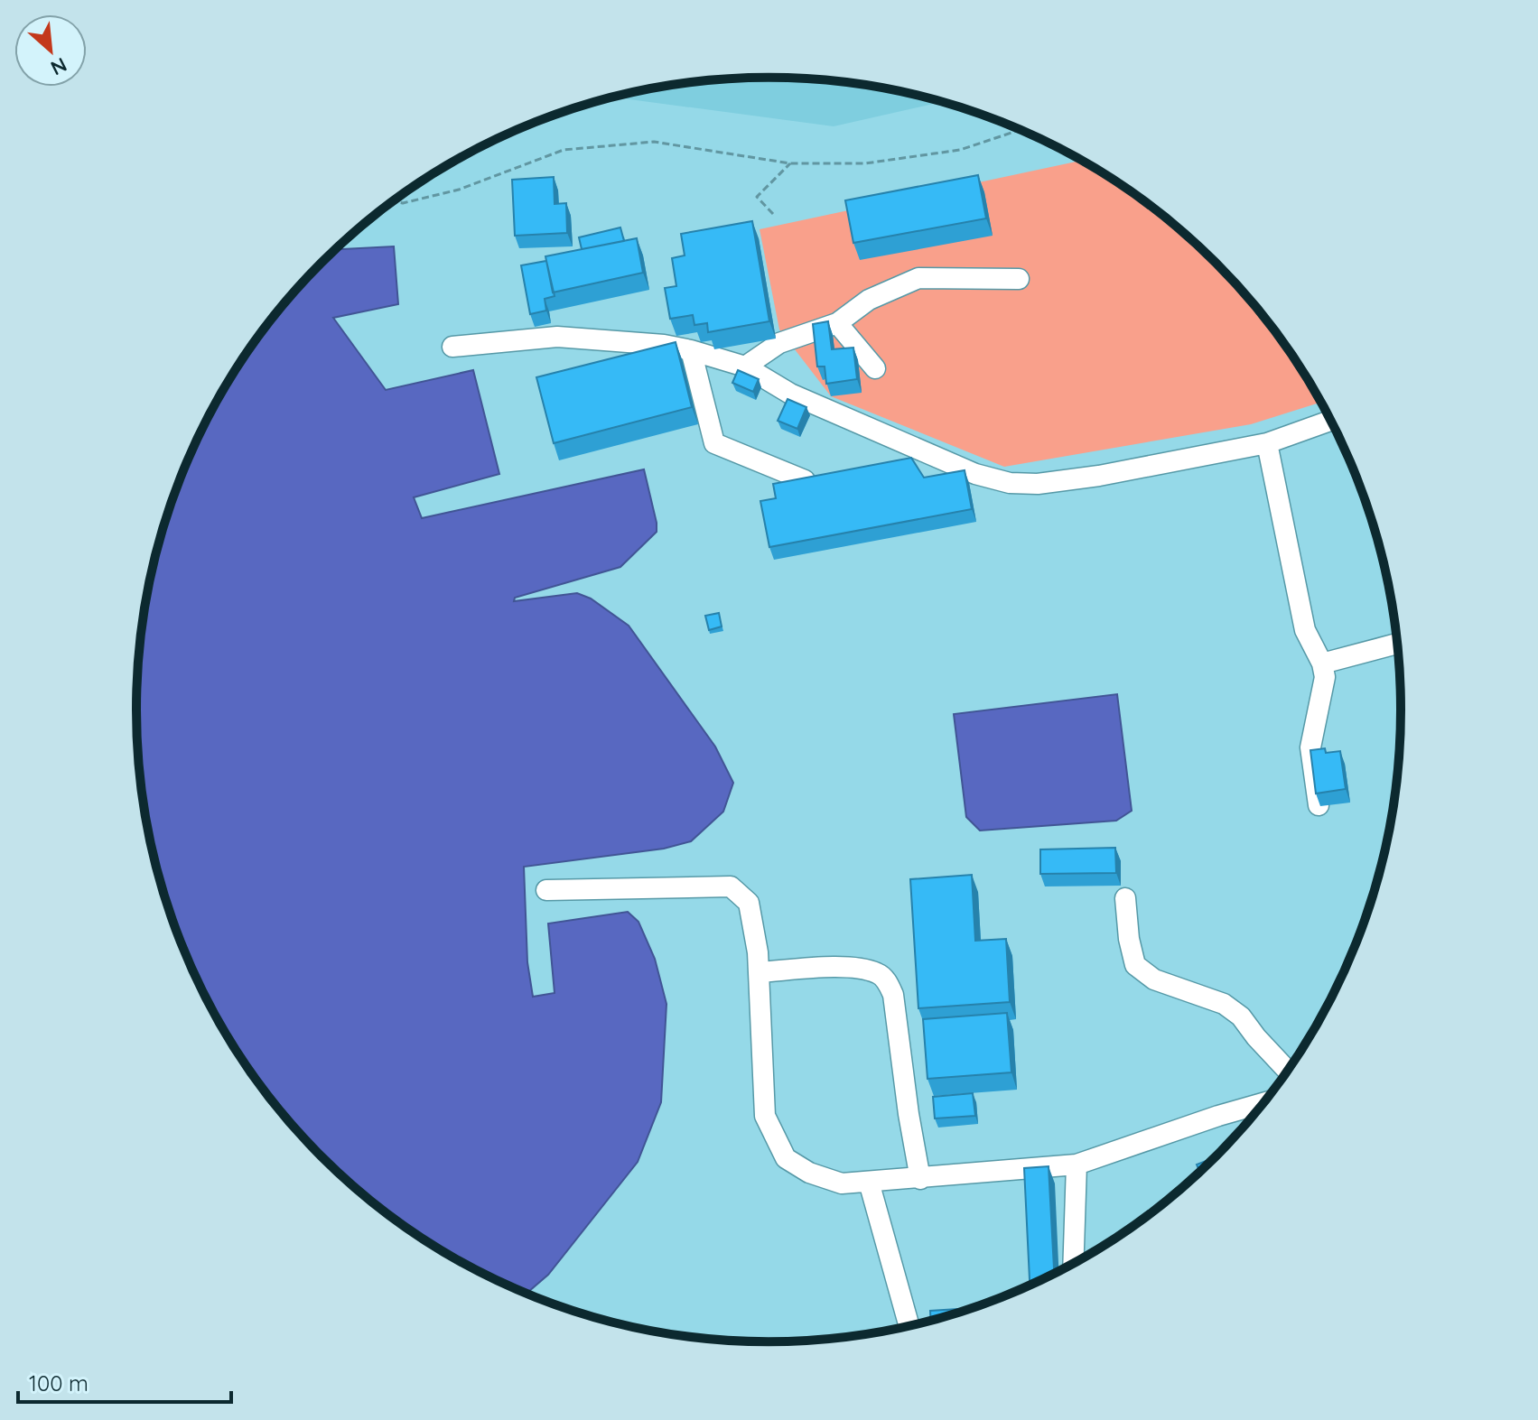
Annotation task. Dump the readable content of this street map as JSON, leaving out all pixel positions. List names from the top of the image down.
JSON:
{
  "scale_bar": "100 m",
  "north": "bottom right"
}
